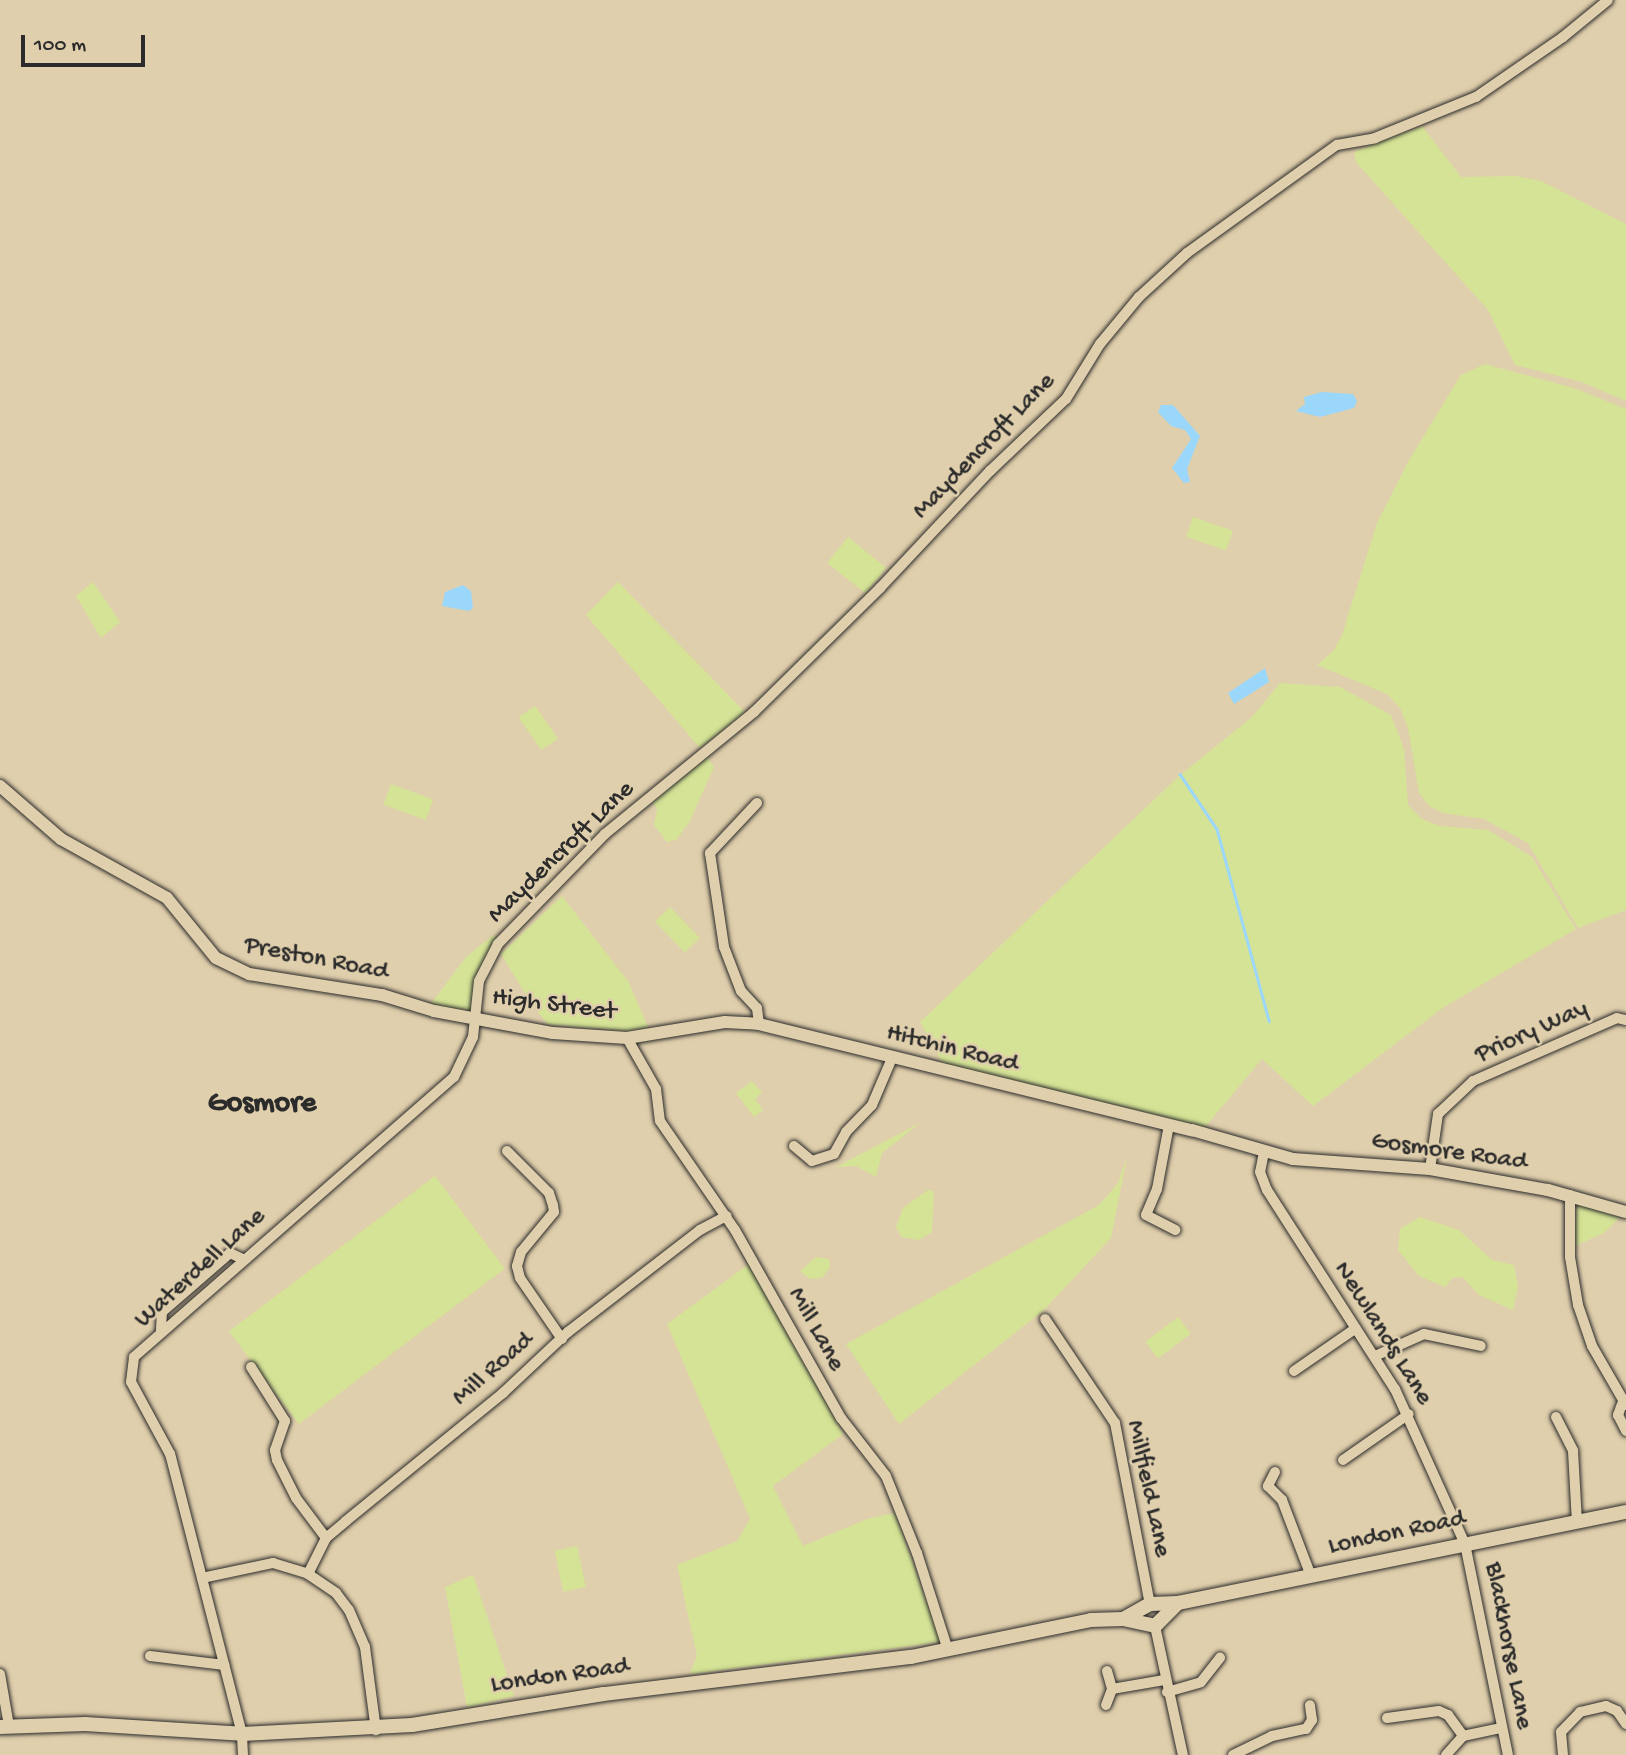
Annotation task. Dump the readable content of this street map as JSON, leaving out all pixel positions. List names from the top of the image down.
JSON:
{
  "streets": {
    "main road": ["London Road"],
    "street": [
      "Maydencroft Lane",
      "Preston Road",
      "High Street",
      "Priory Way",
      "Hitchin Road",
      "Gosmore Road",
      "Waterdell Lane",
      "Mill Lane",
      "Newlands Lane",
      "Mill Road",
      "Millfield Lane",
      "Blackhorse Lane"
    ]
  },
  "crossings": [
    ["Maydencroft Lane", "Preston Road"],
    ["Maydencroft Lane", "High Street"],
    ["Maydencroft Lane", "Waterdell Lane"],
    ["Preston Road", "High Street"],
    ["Preston Road", "Waterdell Lane"],
    ["High Street", "Hitchin Road"],
    ["High Street", "Waterdell Lane"],
    ["High Street", "Mill Lane"],
    ["Priory Way", "Gosmore Road"],
    ["Hitchin Road", "Gosmore Road"],
    ["Hitchin Road", "Mill Lane"],
    ["Hitchin Road", "Newlands Lane"],
    ["Gosmore Road", "Newlands Lane"],
    ["Waterdell Lane", "London Road"],
    ["Mill Lane", "Mill Road"],
    ["Mill Lane", "London Road"],
    ["Newlands Lane", "London Road"],
    ["Newlands Lane", "Blackhorse Lane"],
    ["Millfield Lane", "London Road"],
    ["London Road", "Blackhorse Lane"]
  ],
  "districts": ["Gosmore"],
  "scale_bar": "100 m"
}
